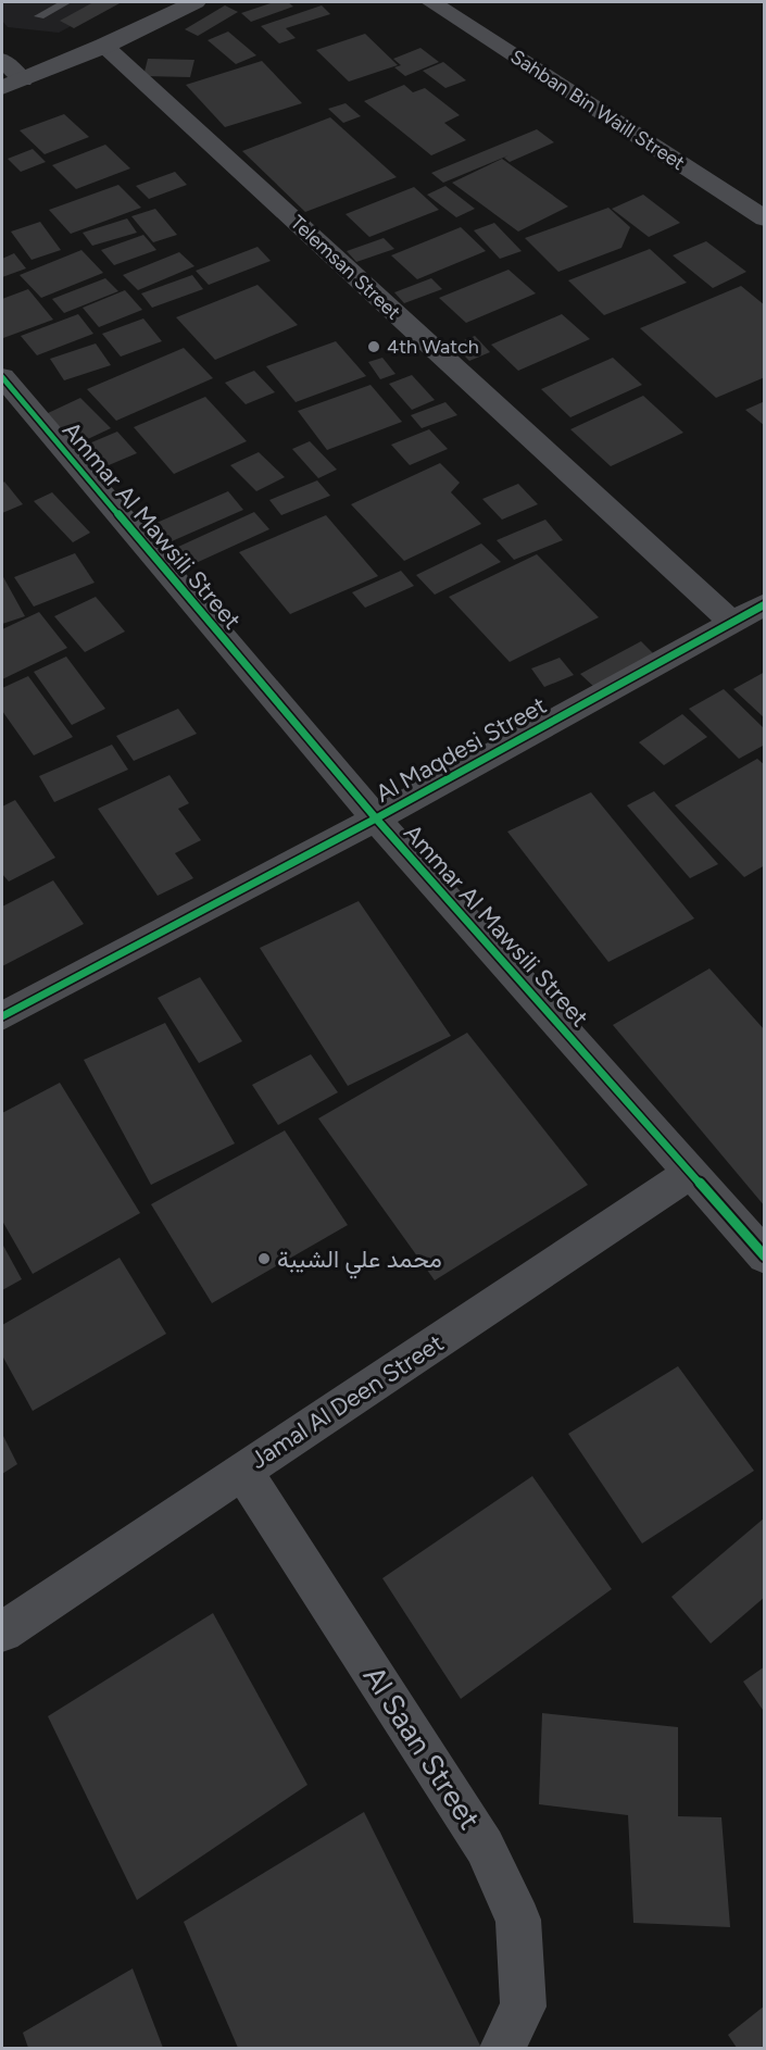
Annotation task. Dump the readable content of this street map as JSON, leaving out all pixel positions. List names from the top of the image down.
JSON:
{
  "streets": {
    "street": [
      "Sahban Bin Waill Street",
      "Telemsan Street",
      "Ammar Al Mawsili Street",
      "Al Maqdesi Street",
      "Jamal Al Deen Street",
      "Al Saan Street"
    ]
  },
  "crossings": [
    ["Telemsan Street", "Al Maqdesi Street"],
    ["Ammar Al Mawsili Street", "Al Maqdesi Street"],
    ["Ammar Al Mawsili Street", "Jamal Al Deen Street"],
    ["Jamal Al Deen Street", "Al Saan Street"]
  ],
  "places": ["4th Watch", "محمد علي الشيبة"]
}
